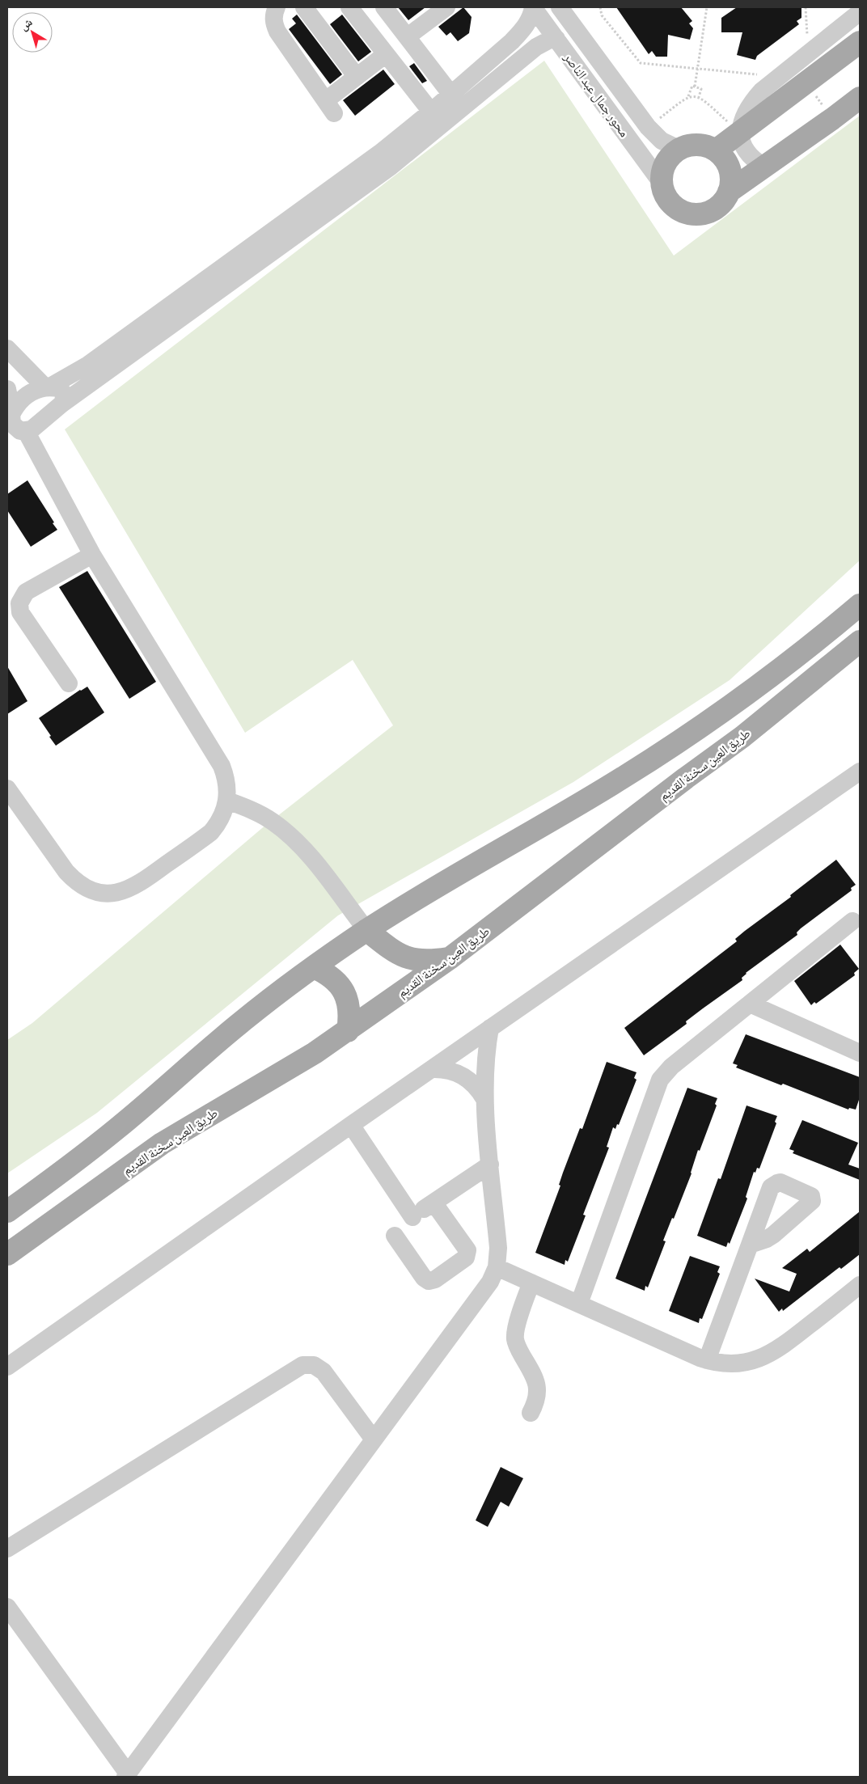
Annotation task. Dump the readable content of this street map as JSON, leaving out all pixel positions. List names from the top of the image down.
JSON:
{
  "streets": {
    "main road": ["طريق العين سخنة القديم"],
    "street": ["محور جمال عبد الناصر"]
  },
  "north": "top left"
}
